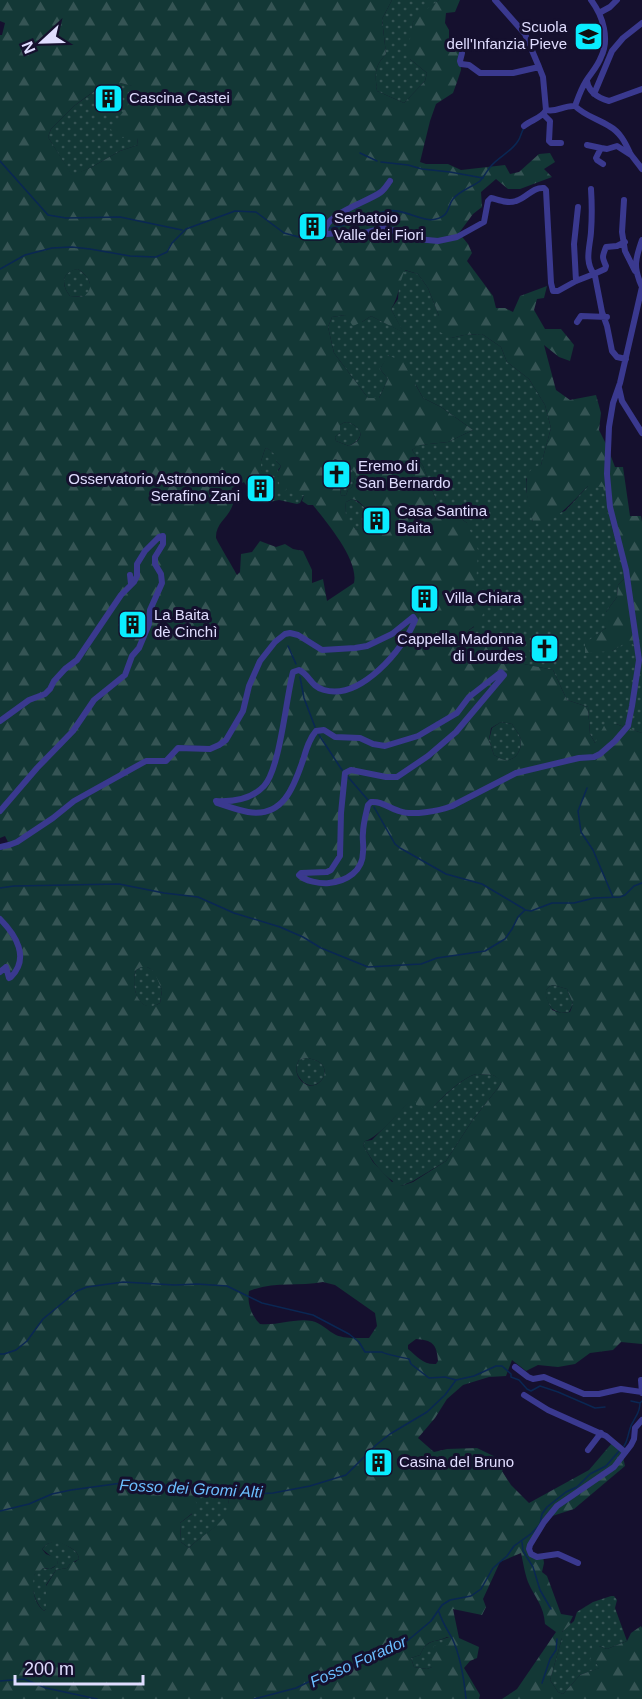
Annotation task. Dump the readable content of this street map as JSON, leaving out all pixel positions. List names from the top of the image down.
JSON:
{
  "water": ["Fosso dei Gromi Alti", "Fosso Forador"],
  "places": {
    "school or university": ["Scuola dell'Infanzia Pieve"],
    "building": [
      "Cascina Castei",
      "Serbatoio Valle dei Fiori",
      "Osservatorio Astronomico Serafino Zani",
      "Casa Santina Baita",
      "Villa Chiara",
      "La Baita dè Cinchì",
      "Casina del Bruno"
    ],
    "church": ["Eremo di San Bernardo", "Cappella Madonna di Lourdes"]
  },
  "scale_bar": "200 m",
  "north": "left"
}
